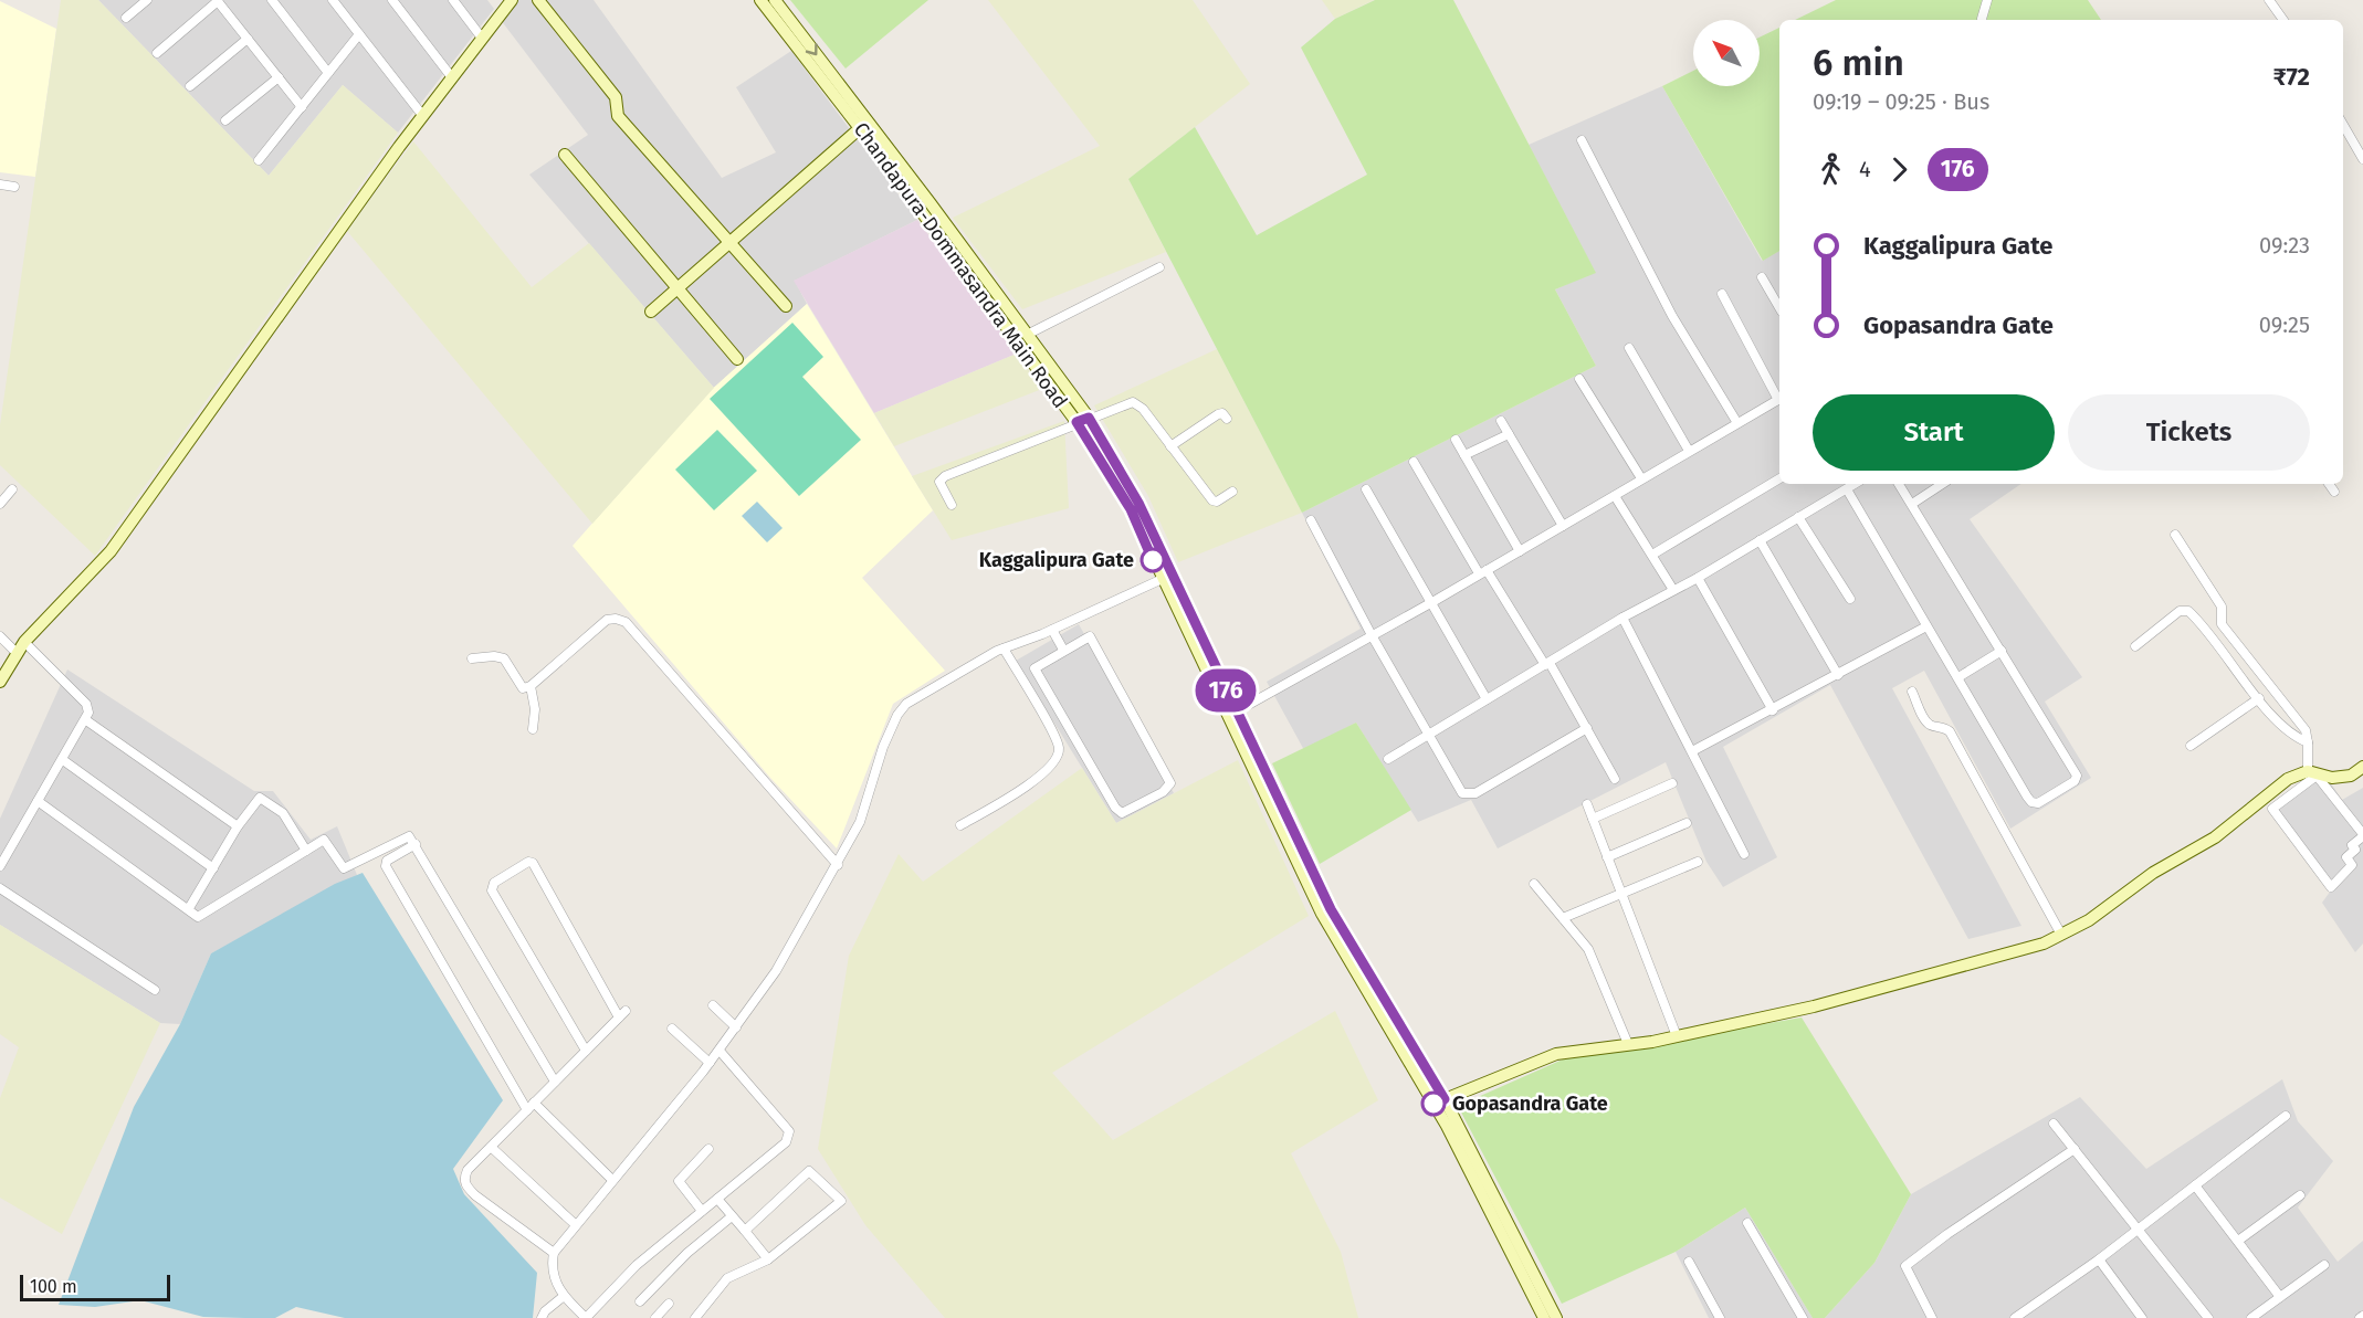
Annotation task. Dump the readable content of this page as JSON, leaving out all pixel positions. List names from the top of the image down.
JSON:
{
  "streets": {
    "street": ["Chandapura-Dommasandra Main Road"]
  },
  "places": ["Kaggalipura Gate", "Gopasandra Gate"],
  "lines": ["bus line 176"],
  "scale_bar": "100 m",
  "north": "top left",
  "page": {
    "on_map": "176",
    "heading": ["6 min", "09:19 – 09:25 · Bus", "₹72"],
    "legs": ["4", "176"],
    "list": [
      {
        "name": "Kaggalipura Gate",
        "value": "09:23"
      },
      {
        "name": "Gopasandra Gate",
        "value": "09:25"
      }
    ],
    "buttons": ["Start", "Tickets"],
    "scale": "100 m"
  }
}
